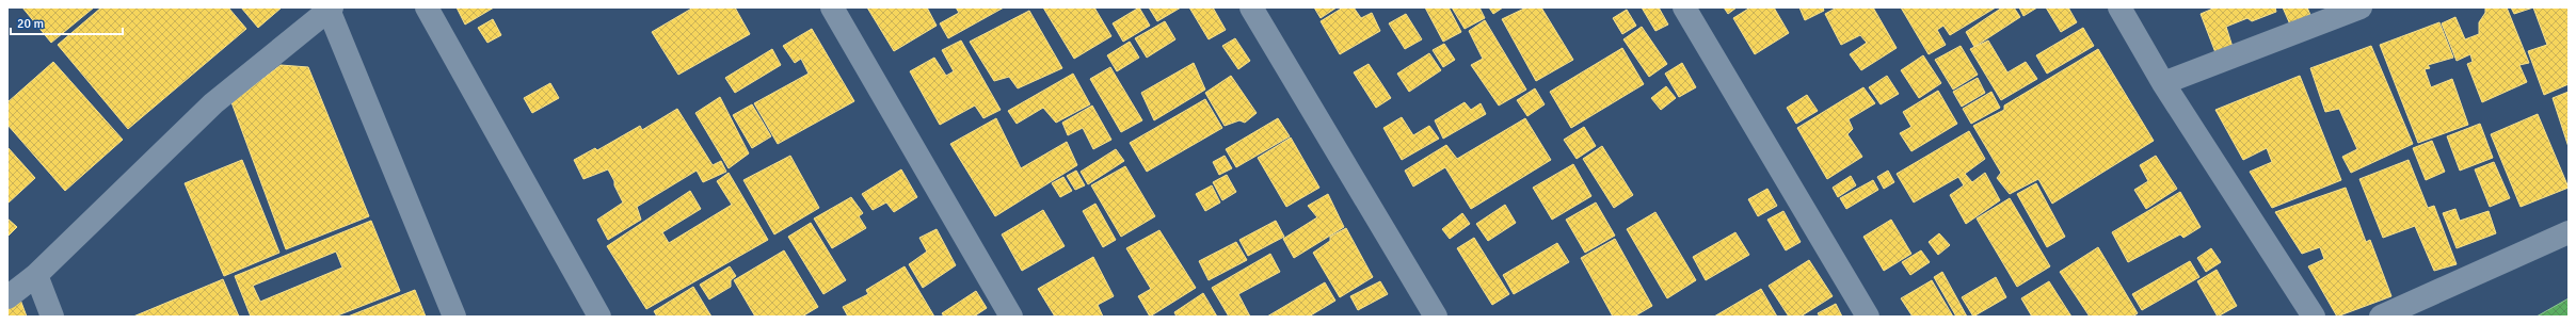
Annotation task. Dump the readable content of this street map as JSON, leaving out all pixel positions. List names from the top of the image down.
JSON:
{
  "scale_bar": "20 m"
}
